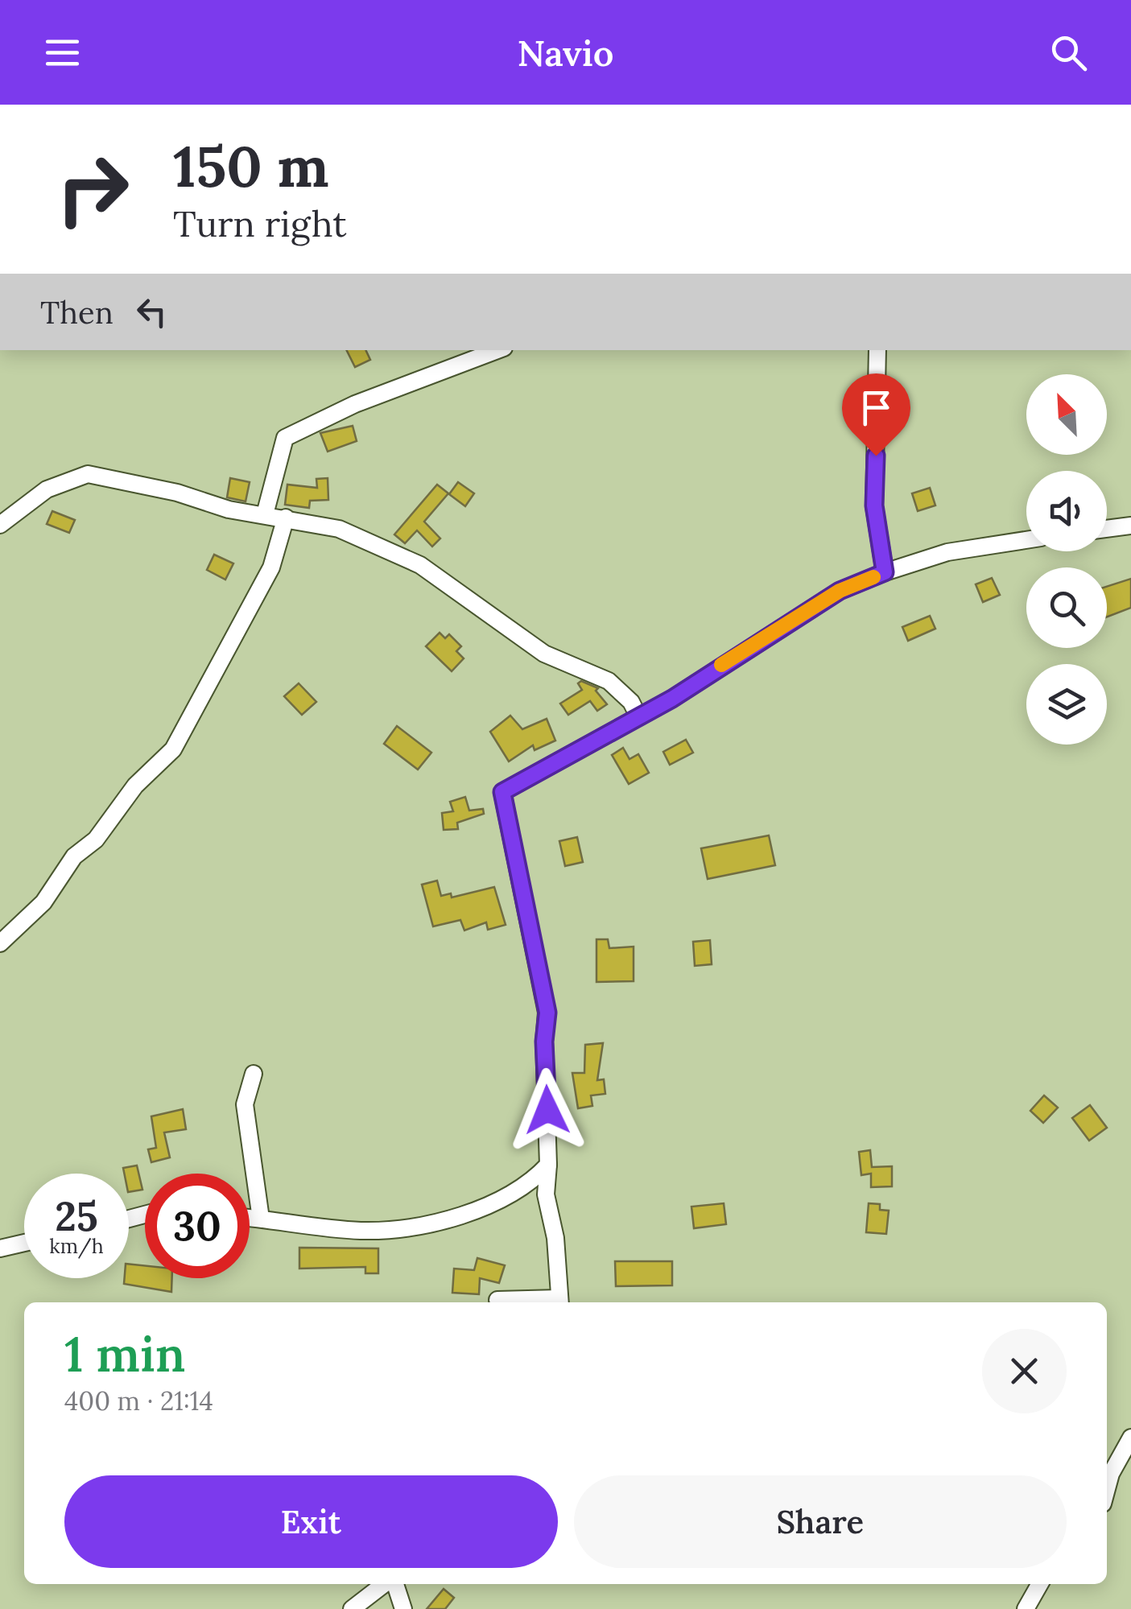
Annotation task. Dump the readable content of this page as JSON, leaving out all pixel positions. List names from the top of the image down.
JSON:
{
  "north": "top left",
  "page": {
    "header": "Navio",
    "turn": ["150 m", "Turn right"],
    "then": "Then",
    "speed": "25 km/h",
    "limit": "30",
    "heading": ["1 min", "400 m · 21:14"],
    "buttons": ["Exit", "Share"]
  }
}
